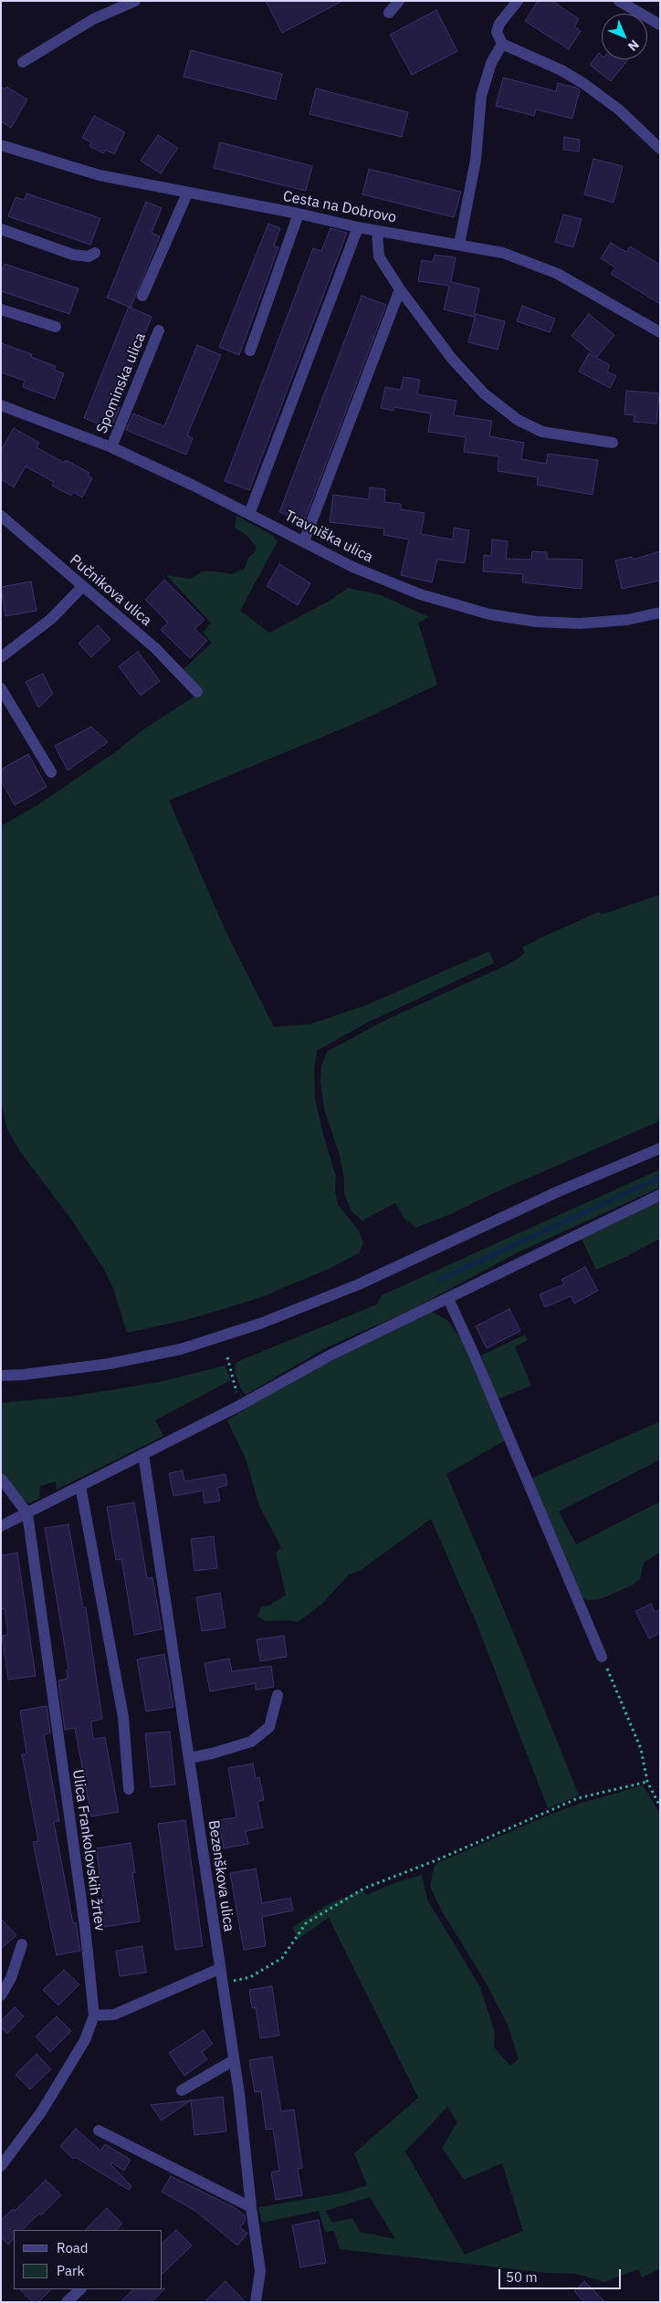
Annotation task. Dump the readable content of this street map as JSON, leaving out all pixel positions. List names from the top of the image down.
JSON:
{
  "streets": {
    "street": [
      "Cesta na Dobrovo",
      "Spominska ulica",
      "Travniška ulica",
      "Pučnikova ulica",
      "Ulica Frankolovskih žrtev",
      "Bezenškova ulica"
    ]
  },
  "crossings": [
    ["Spominska ulica", "Travniška ulica"]
  ],
  "legend": ["Road", "Park"],
  "scale_bar": "50 m",
  "north": "bottom right"
}
